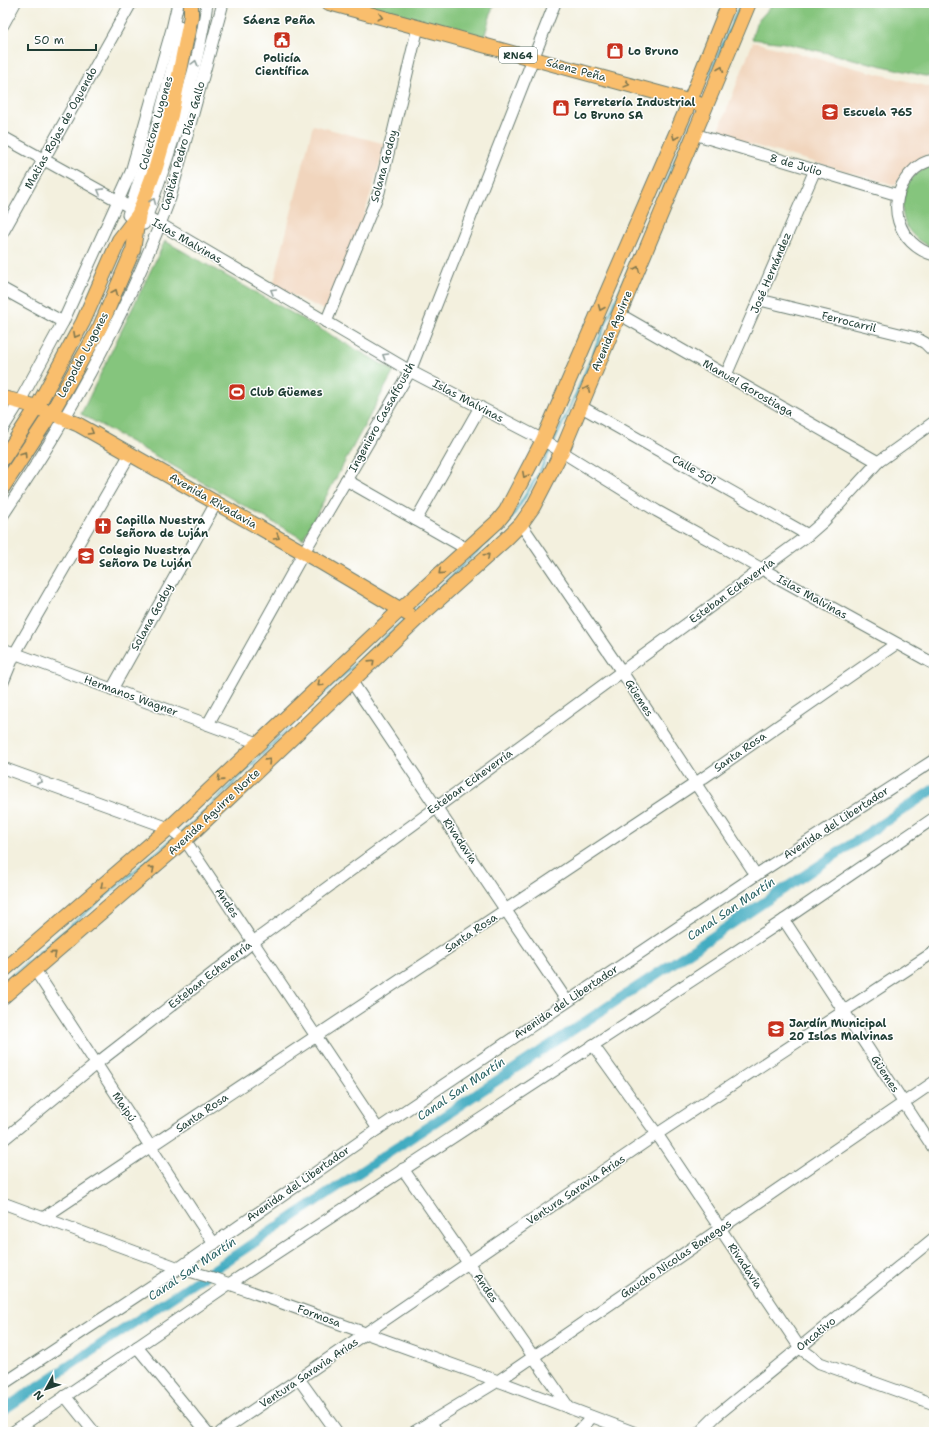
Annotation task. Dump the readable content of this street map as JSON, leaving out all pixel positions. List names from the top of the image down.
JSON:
{
  "streets": {
    "main road": [
      "RN64",
      "Sáenz Peña",
      "Avenida Aguirre",
      "Leopoldo Lugones",
      "Avenida Rivadavia",
      "Avenida Aguirre Norte"
    ],
    "street": [
      "Colectora Lugones",
      "Matias Rojas de Oquendo",
      "Capitán Pedro Díaz Gallo",
      "8 de Julio",
      "Solana Godoy",
      "Islas Malvinas",
      "José Hernández",
      "Ferrocarril",
      "Manuel Gorostiaga",
      "Ingeniero Cassaffousth",
      "Calle 501",
      "Esteban Echeverría",
      "Hermanos Wagner",
      "Güemes",
      "Santa Rosa",
      "Avenida del Libertador",
      "Rivadavia",
      "Andes",
      "Maipú",
      "Ventura Saravia Arias",
      "Gaucho Nicolas Banegas",
      "Formosa",
      "Oncativo"
    ]
  },
  "crossings": [
    ["Sáenz Peña", "Solana Godoy"],
    ["Sáenz Peña", "Avenida Aguirre"],
    ["Sáenz Peña", "Ingeniero Cassaffousth"],
    ["Colectora Lugones", "Islas Malvinas"],
    ["Colectora Lugones", "Leopoldo Lugones"],
    ["Matias Rojas de Oquendo", "Islas Malvinas"],
    ["Capitán Pedro Díaz Gallo", "Islas Malvinas"],
    ["Capitán Pedro Díaz Gallo", "Leopoldo Lugones"],
    ["Capitán Pedro Díaz Gallo", "Avenida Rivadavia"],
    ["8 de Julio", "José Hernández"],
    ["8 de Julio", "Avenida Aguirre"],
    ["Solana Godoy", "Islas Malvinas"],
    ["Solana Godoy", "Avenida Rivadavia"],
    ["Solana Godoy", "Hermanos Wagner"],
    ["Islas Malvinas", "Avenida Aguirre"],
    ["Islas Malvinas", "Leopoldo Lugones"],
    ["Islas Malvinas", "Ingeniero Cassaffousth"],
    ["Islas Malvinas", "Esteban Echeverría"],
    ["Islas Malvinas", "Santa Rosa"],
    ["José Hernández", "Ferrocarril"],
    ["José Hernández", "Manuel Gorostiaga"],
    ["Avenida Aguirre", "Manuel Gorostiaga"],
    ["Avenida Aguirre", "Calle 501"],
    ["Avenida Aguirre", "Avenida Rivadavia"],
    ["Avenida Aguirre", "Güemes"],
    ["Avenida Aguirre", "Avenida Aguirre Norte"],
    ["Leopoldo Lugones", "Avenida Rivadavia"],
    ["Manuel Gorostiaga", "Esteban Echeverría"],
    ["Ingeniero Cassaffousth", "Avenida Rivadavia"],
    ["Ingeniero Cassaffousth", "Hermanos Wagner"],
    ["Calle 501", "Esteban Echeverría"],
    ["Avenida Rivadavia", "Avenida Aguirre Norte"],
    ["Esteban Echeverría", "Güemes"],
    ["Esteban Echeverría", "Rivadavia"],
    ["Esteban Echeverría", "Andes"],
    ["Esteban Echeverría", "Maipú"],
    ["Hermanos Wagner", "Avenida Aguirre Norte"],
    ["Güemes", "Santa Rosa"],
    ["Güemes", "Avenida del Libertador"],
    ["Güemes", "Ventura Saravia Arias"],
    ["Güemes", "Gaucho Nicolas Banegas"],
    ["Santa Rosa", "Rivadavia"],
    ["Santa Rosa", "Andes"],
    ["Santa Rosa", "Maipú"],
    ["Santa Rosa", "Formosa"],
    ["Avenida Aguirre Norte", "Rivadavia"],
    ["Avenida Aguirre Norte", "Andes"],
    ["Avenida Aguirre Norte", "Maipú"],
    ["Avenida del Libertador", "Rivadavia"],
    ["Avenida del Libertador", "Andes"],
    ["Avenida del Libertador", "Maipú"],
    ["Avenida del Libertador", "Formosa"],
    ["Rivadavia", "Ventura Saravia Arias"],
    ["Rivadavia", "Gaucho Nicolas Banegas"],
    ["Rivadavia", "Oncativo"],
    ["Andes", "Ventura Saravia Arias"],
    ["Andes", "Gaucho Nicolas Banegas"],
    ["Andes", "Formosa"],
    ["Ventura Saravia Arias", "Formosa"],
    ["Gaucho Nicolas Banegas", "Formosa"]
  ],
  "one_way": ["Sáenz Peña", "Islas Malvinas", "Avenida Rivadavia"],
  "districts": ["Sáenz Peña"],
  "water": ["Canal San Martín"],
  "places": {
    "public building": ["Policía Científica"],
    "shop": ["Lo Bruno", "Ferretería Industrial Lo Bruno SA"],
    "school or university": ["Escuela 765", "Colegio Nuestra Señora De Luján", "Jardín Municipal 20 Islas Malvinas"],
    "sports": ["Club Güemes"],
    "church": ["Capilla Nuestra Señora de Luján"]
  },
  "scale_bar": "50 m",
  "north": "bottom left"
}
